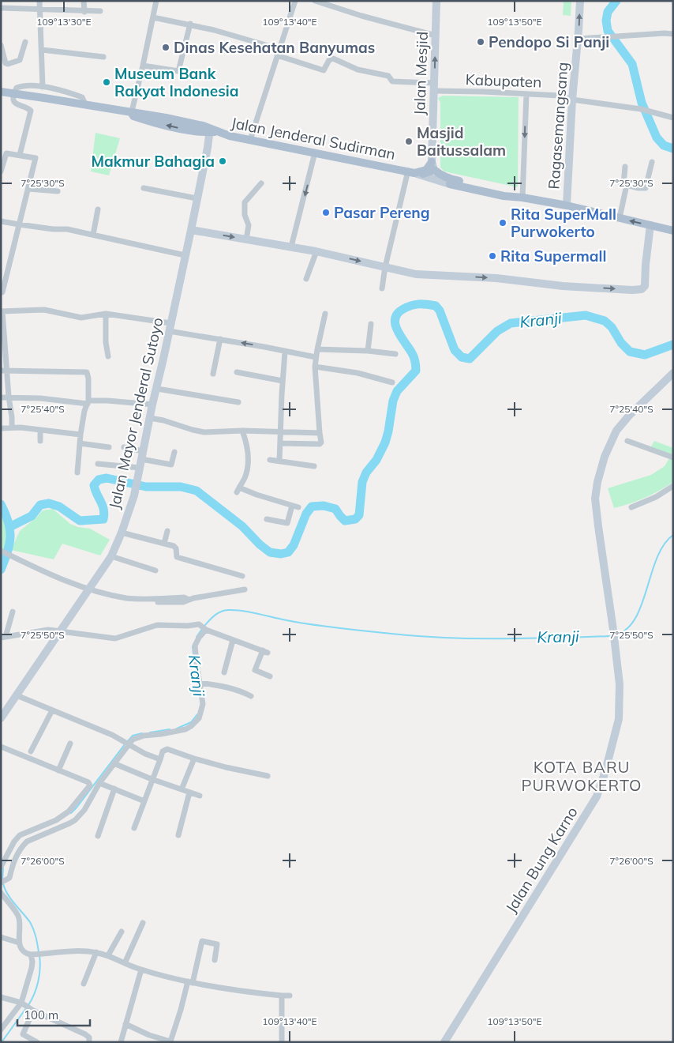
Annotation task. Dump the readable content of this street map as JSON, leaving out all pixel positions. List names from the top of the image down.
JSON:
{
  "streets": {
    "main road": [
      "Jalan Mesjid",
      "Ragasemangsang",
      "Jalan Jenderal Sudirman",
      "Jalan Mayor Jenderal Sutoyo",
      "Jalan Bung Karno"
    ],
    "street": ["Kabupaten"]
  },
  "crossings": [
    ["Jalan Mesjid", "Kabupaten"],
    ["Jalan Mesjid", "Jalan Jenderal Sudirman"],
    ["Kabupaten", "Ragasemangsang"],
    ["Jalan Jenderal Sudirman", "Jalan Mayor Jenderal Sutoyo"]
  ],
  "districts": ["KOTA BARU PURWOKERTO"],
  "water": ["Kranji"],
  "places": [
    "Pendopo Si Panji",
    "Dinas Kesehatan Banyumas",
    "Museum Bank Rakyat Indonesia",
    "Masjid Baitussalam",
    "Makmur Bahagia",
    "Pasar Pereng",
    "Rita SuperMall Purwokerto",
    "Rita Supermall"
  ],
  "scale_bar": "100 m",
  "coordinates": [
    "109°13'30\"E",
    "109°13'40\"E",
    "109°13'50\"E",
    "7°25'30\"S",
    "7°25'40\"S",
    "7°25'50\"S",
    "7°26'00\"S"
  ]
}
